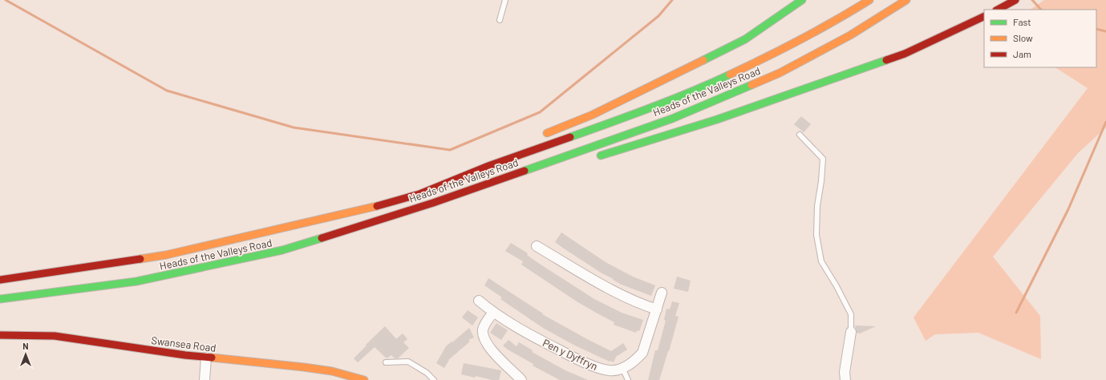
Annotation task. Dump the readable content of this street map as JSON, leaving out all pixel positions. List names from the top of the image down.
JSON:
{
  "streets": {
    "main road": ["Heads of the Valleys Road", "Swansea Road"],
    "street": ["Pen y Dyffryn"]
  },
  "legend": ["Fast", "Slow", "Jam"],
  "north": "top"
}
